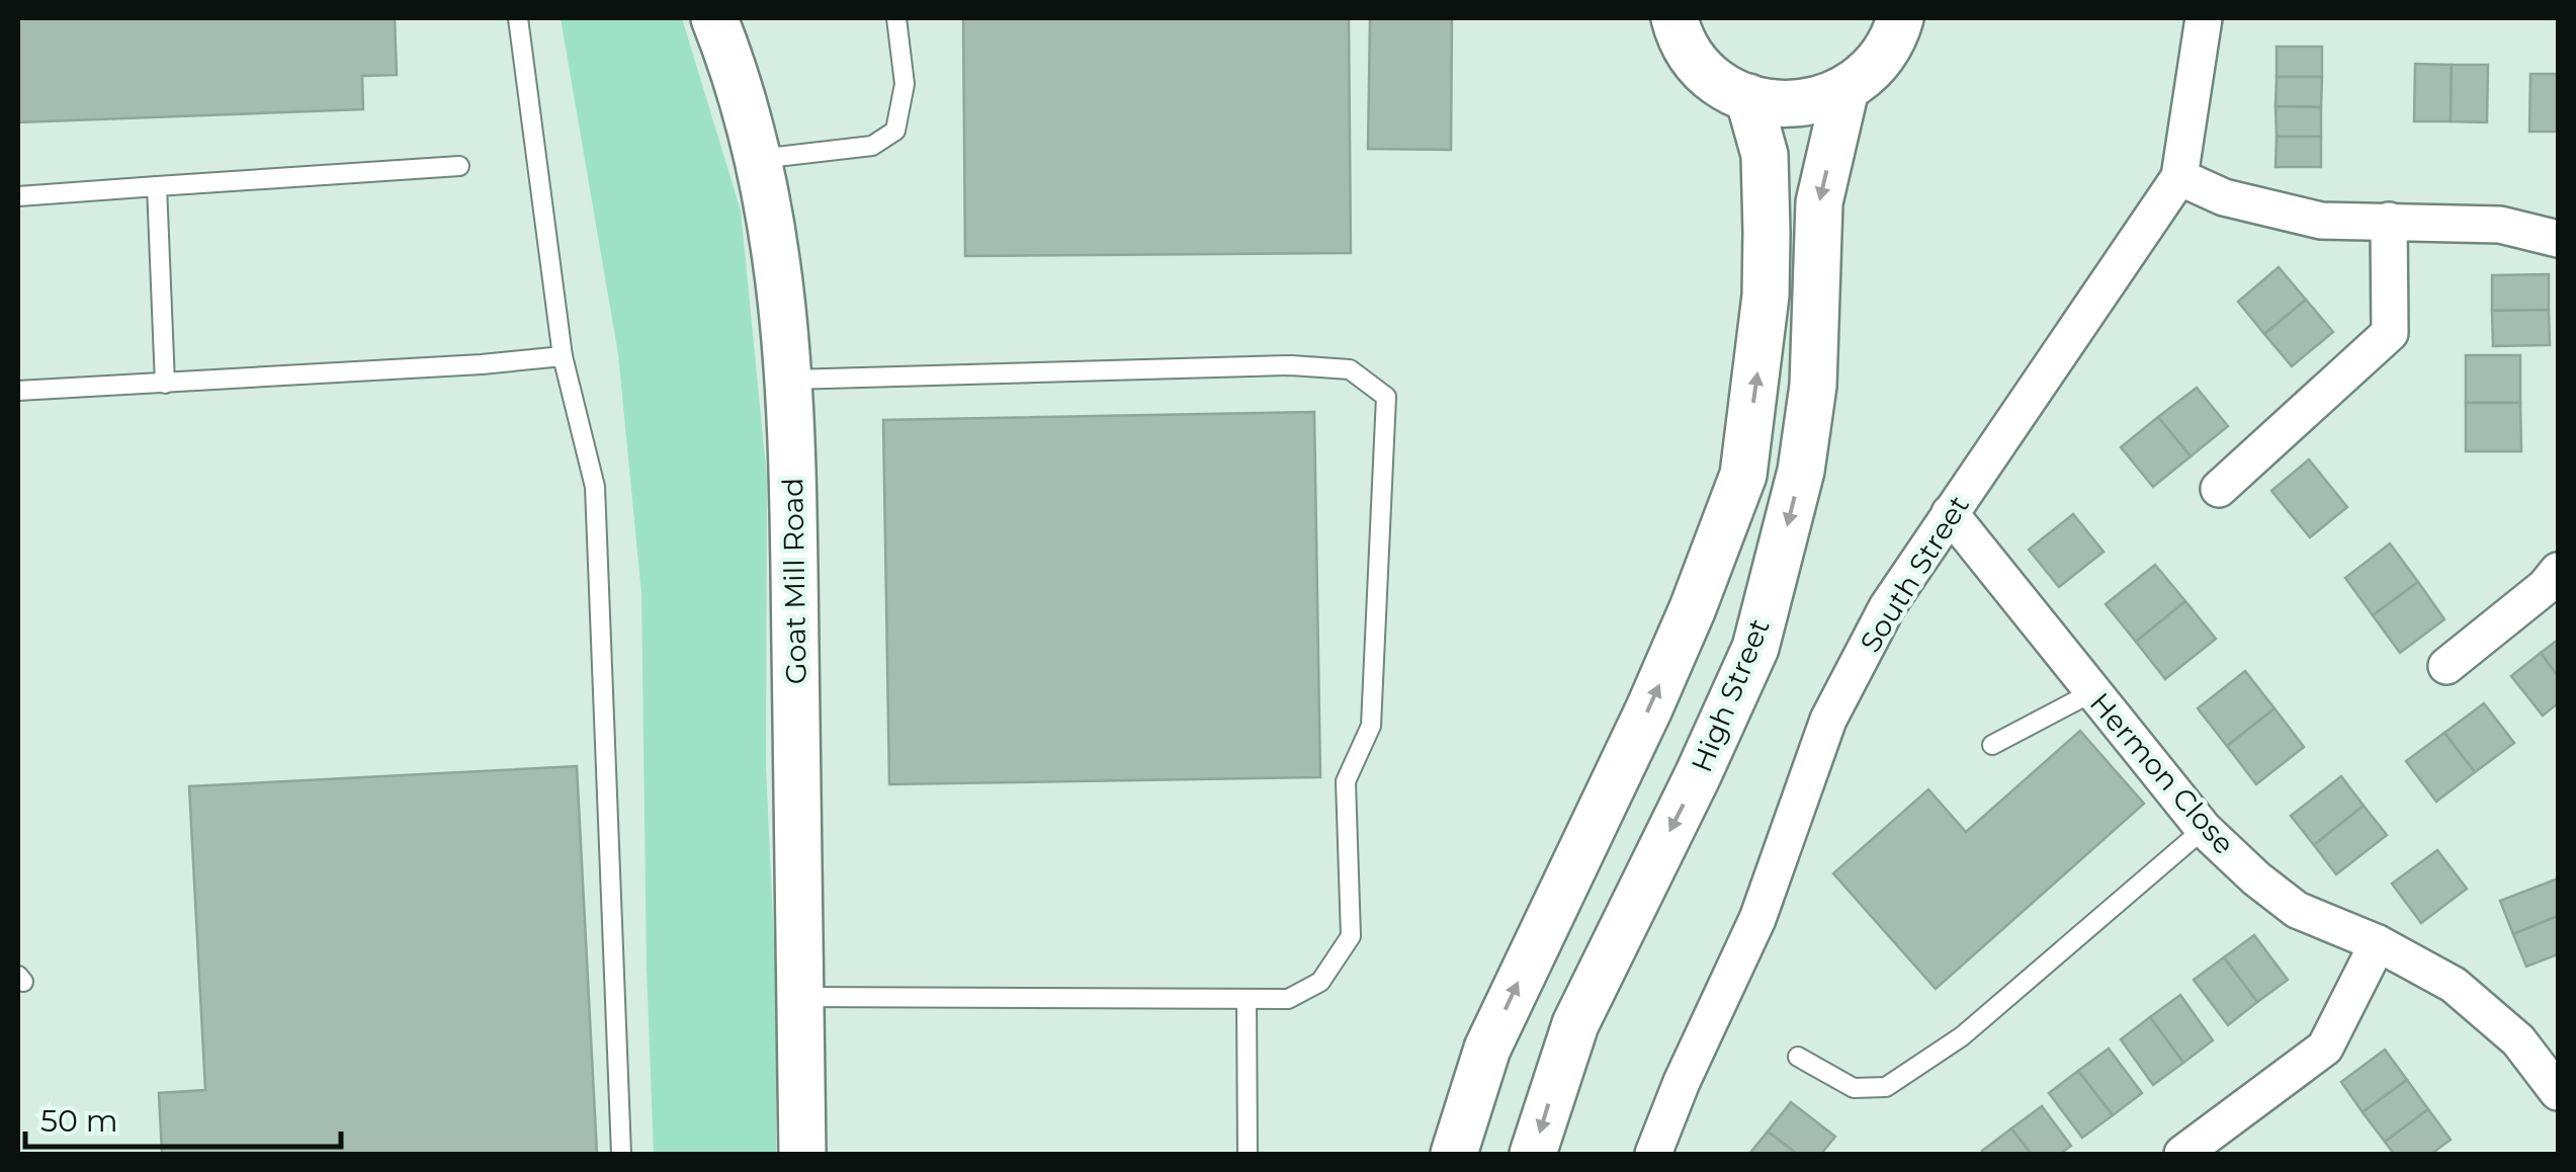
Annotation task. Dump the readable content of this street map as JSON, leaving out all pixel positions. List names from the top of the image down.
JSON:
{
  "streets": {
    "street": [
      "South Street",
      "Goat Mill Road",
      "High Street",
      "Hermon Close"
    ]
  },
  "crossings": [
    ["South Street", "Hermon Close"]
  ],
  "scale_bar": "50 m"
}
